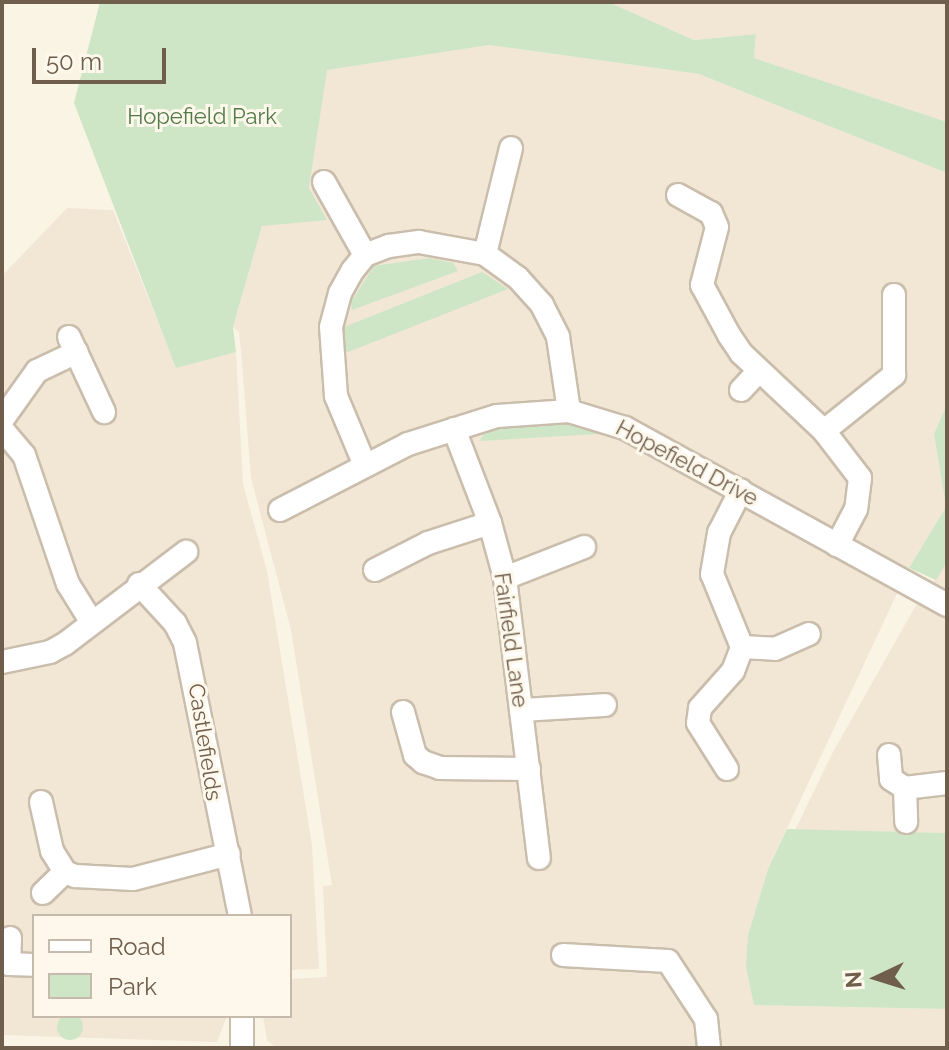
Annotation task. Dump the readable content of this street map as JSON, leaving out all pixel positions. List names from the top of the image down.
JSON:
{
  "streets": {
    "street": ["Hopefield Drive", "Fairfield Lane", "Castlefields"]
  },
  "crossings": [
    ["Hopefield Drive", "Fairfield Lane"]
  ],
  "parks": ["Hopefield Park"],
  "legend": ["Road", "Park"],
  "scale_bar": "50 m",
  "north": "left"
}
